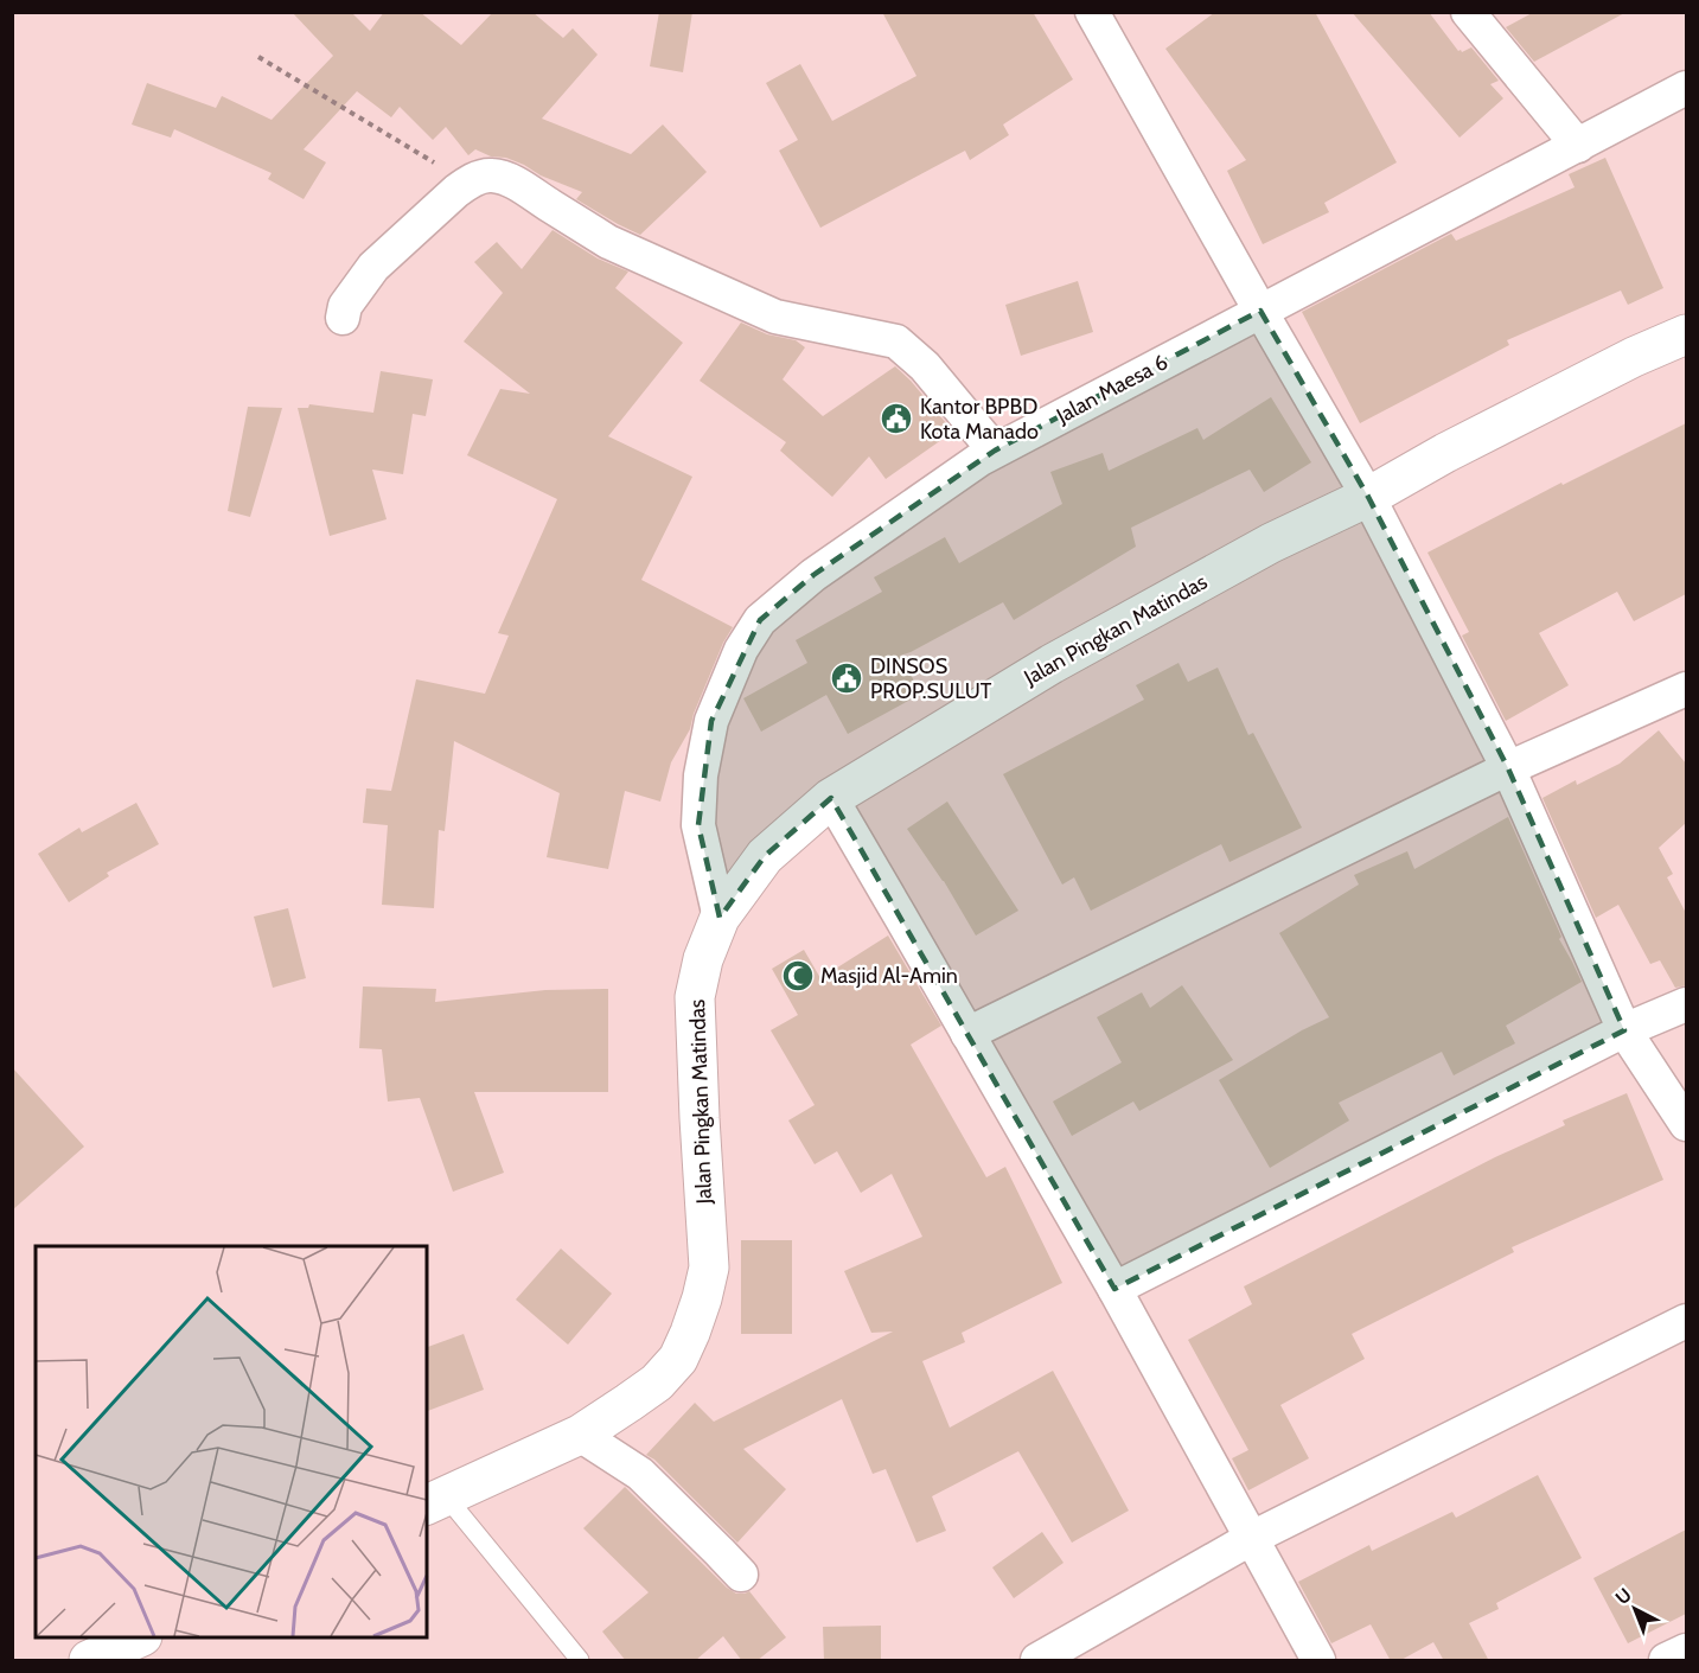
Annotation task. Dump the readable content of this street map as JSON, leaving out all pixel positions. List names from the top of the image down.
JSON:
{
  "streets": {
    "street": ["Jalan Maesa 6", "Jalan Pingkan Matindas"]
  },
  "crossings": [
    ["Jalan Maesa 6", "Jalan Pingkan Matindas"]
  ],
  "places": {
    "public building": ["Kantor BPBD Kota Manado", "DINSOS PROP.SULUT"],
    "mosque": ["Masjid Al-Amin"]
  },
  "north": "top left"
}
